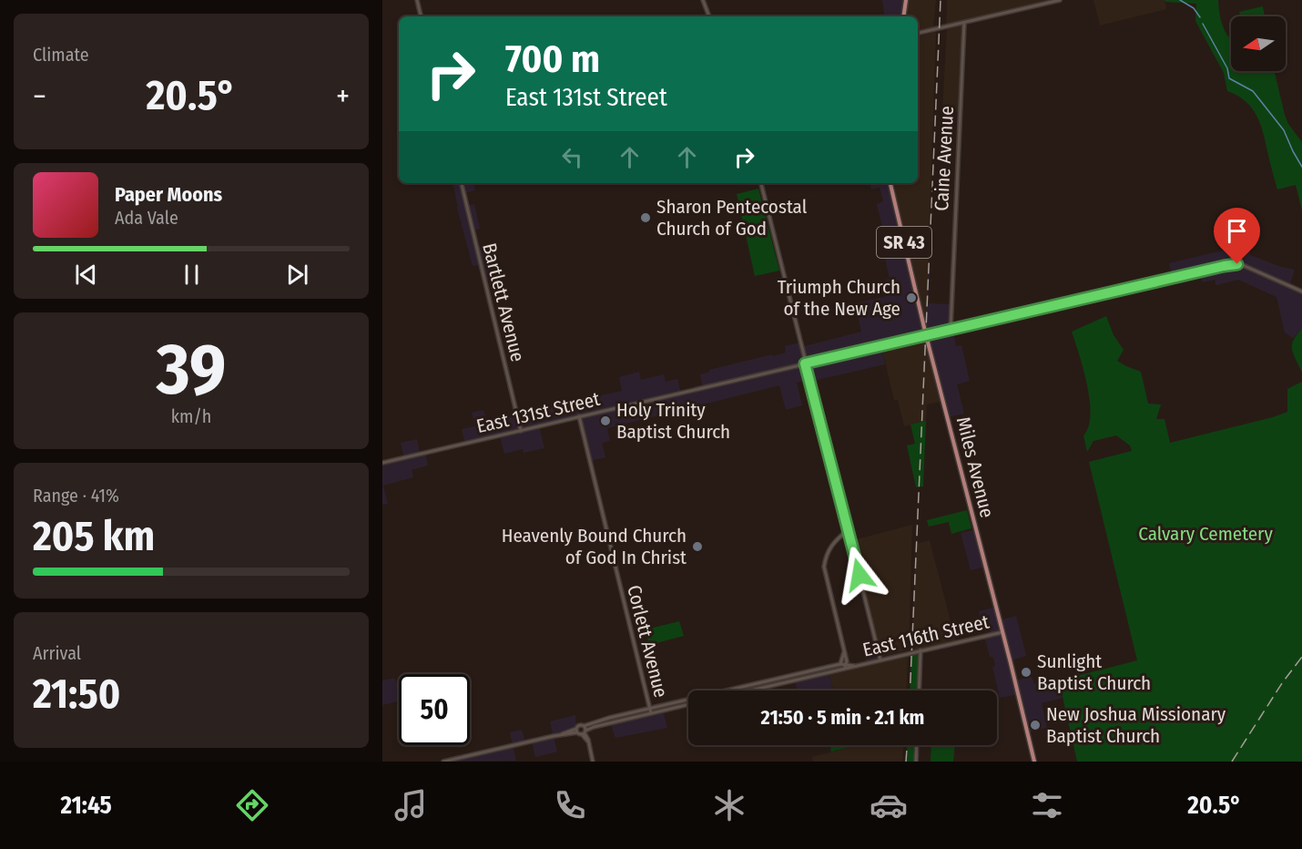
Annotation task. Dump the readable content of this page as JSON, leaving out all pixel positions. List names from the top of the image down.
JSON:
{
  "streets": {
    "main road": ["SR 43", "Miles Avenue"],
    "street": [
      "Caine Avenue",
      "Bartlett Avenue",
      "East 131st Street",
      "East 116th Street",
      "Corlett Avenue"
    ]
  },
  "crossings": [
    ["Caine Avenue", "East 131st Street"],
    ["Bartlett Avenue", "East 131st Street"],
    ["East 131st Street", "Miles Avenue"],
    ["East 131st Street", "Corlett Avenue"],
    ["Miles Avenue", "East 116th Street"],
    ["East 116th Street", "Corlett Avenue"]
  ],
  "parks": ["Calvary Cemetery"],
  "places": [
    "Sharon Pentecostal Church of God",
    "Triumph Church of the New Age",
    "Holy Trinity Baptist Church",
    "Heavenly Bound Church of God In Christ",
    "Sunlight Baptist Church",
    "New Joshua Missionary Baptist Church"
  ],
  "north": "left",
  "page": {
    "tile": [
      "Climate",
      ["39", "km/h"],
      ["Range · 41%", "205 km"],
      ["Arrival", "21:50"]
    ],
    "turn": ["700 m", "East 131st Street"],
    "heat": ["−", "20.5°", "+"],
    "song": ["Paper Moons", "Ada Vale"],
    "limit": "50",
    "trip": "21:50 · 5 min · 2.1 km",
    "tabs": ["21:45", "20.5°"]
  }
}
